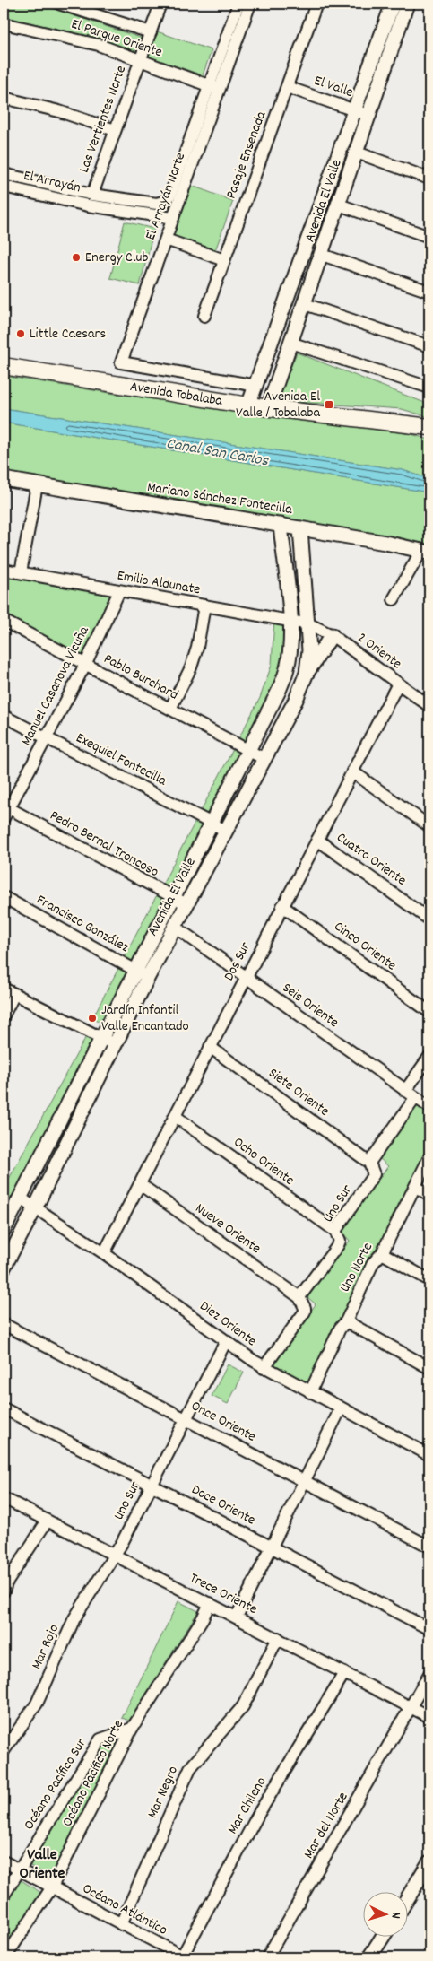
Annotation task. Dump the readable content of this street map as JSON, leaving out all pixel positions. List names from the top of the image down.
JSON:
{
  "streets": {
    "main road": ["Avenida Tobalaba"],
    "street": [
      "El Parque Oriente",
      "El Valle",
      "Las Vertientes Norte",
      "Pasaje Ensenada",
      "El Arrayán",
      "El Arrayán Norte",
      "Avenida El Valle",
      "Mariano Sánchez Fontecilla",
      "Emilio Aldunate",
      "2 Oriente",
      "Pablo Burchard",
      "Manuel Casanova Vicuña",
      "Exequiel Fontecilla",
      "Pedro Bernal Troncoso",
      "Cuatro Oriente",
      "Francisco González",
      "Cinco Oriente",
      "Dos Sur",
      "Seis Oriente",
      "Siete Oriente",
      "Ocho Oriente",
      "Uno Sur",
      "Nueve Oriente",
      "Uno Norte",
      "Diez Oriente",
      "Once Oriente",
      "Doce Oriente",
      "Trece Oriente",
      "Mar Rojo",
      "Océano Pacífico Norte",
      "Océano Pacífico Sur",
      "Mar Negro",
      "Mar Chileno",
      "Mar del Norte",
      "Océano Atlántico"
    ]
  },
  "crossings": [
    ["El Parque Oriente", "Las Vertientes Norte"],
    ["El Parque Oriente", "El Arrayán Norte"],
    ["El Valle", "Pasaje Ensenada"],
    ["El Valle", "Avenida El Valle"],
    ["Las Vertientes Norte", "El Arrayán"],
    ["El Arrayán", "El Arrayán Norte"],
    ["El Arrayán Norte", "Avenida Tobalaba"],
    ["Avenida El Valle", "Avenida Tobalaba"],
    ["Avenida El Valle", "Mariano Sánchez Fontecilla"],
    ["Avenida El Valle", "Emilio Aldunate"],
    ["Avenida El Valle", "2 Oriente"],
    ["Avenida El Valle", "Pablo Burchard"],
    ["Avenida El Valle", "Exequiel Fontecilla"],
    ["Avenida El Valle", "Pedro Bernal Troncoso"],
    ["Avenida El Valle", "Francisco González"],
    ["Avenida El Valle", "Seis Oriente"],
    ["Avenida El Valle", "Diez Oriente"],
    ["Emilio Aldunate", "2 Oriente"],
    ["Emilio Aldunate", "Manuel Casanova Vicuña"],
    ["2 Oriente", "Dos Sur"],
    ["Pablo Burchard", "Manuel Casanova Vicuña"],
    ["Manuel Casanova Vicuña", "Exequiel Fontecilla"],
    ["Manuel Casanova Vicuña", "Pedro Bernal Troncoso"],
    ["Cuatro Oriente", "Dos Sur"],
    ["Cinco Oriente", "Dos Sur"],
    ["Dos Sur", "Seis Oriente"],
    ["Dos Sur", "Siete Oriente"],
    ["Dos Sur", "Ocho Oriente"],
    ["Dos Sur", "Nueve Oriente"],
    ["Dos Sur", "Diez Oriente"],
    ["Siete Oriente", "Uno Sur"],
    ["Ocho Oriente", "Uno Sur"],
    ["Uno Sur", "Nueve Oriente"],
    ["Uno Sur", "Diez Oriente"],
    ["Uno Sur", "Once Oriente"],
    ["Uno Sur", "Doce Oriente"],
    ["Uno Sur", "Trece Oriente"],
    ["Uno Sur", "Mar Rojo"],
    ["Uno Norte", "Diez Oriente"],
    ["Trece Oriente", "Mar Rojo"],
    ["Trece Oriente", "Océano Pacífico Norte"],
    ["Trece Oriente", "Mar Negro"],
    ["Trece Oriente", "Mar Chileno"],
    ["Trece Oriente", "Mar del Norte"],
    ["Océano Pacífico Norte", "Océano Pacífico Sur"],
    ["Océano Pacífico Norte", "Océano Atlántico"],
    ["Océano Pacífico Sur", "Océano Atlántico"],
    ["Mar Negro", "Océano Atlántico"],
    ["Mar Chileno", "Océano Atlántico"]
  ],
  "districts": ["Valle Oriente"],
  "water": ["Canal San Carlos"],
  "places": {
    "other": ["Energy Club", "Little Caesars", "Jardín Infantil Valle Encantado"],
    "transit": ["Avenida El Valle / Tobalaba"]
  },
  "north": "right"
}
